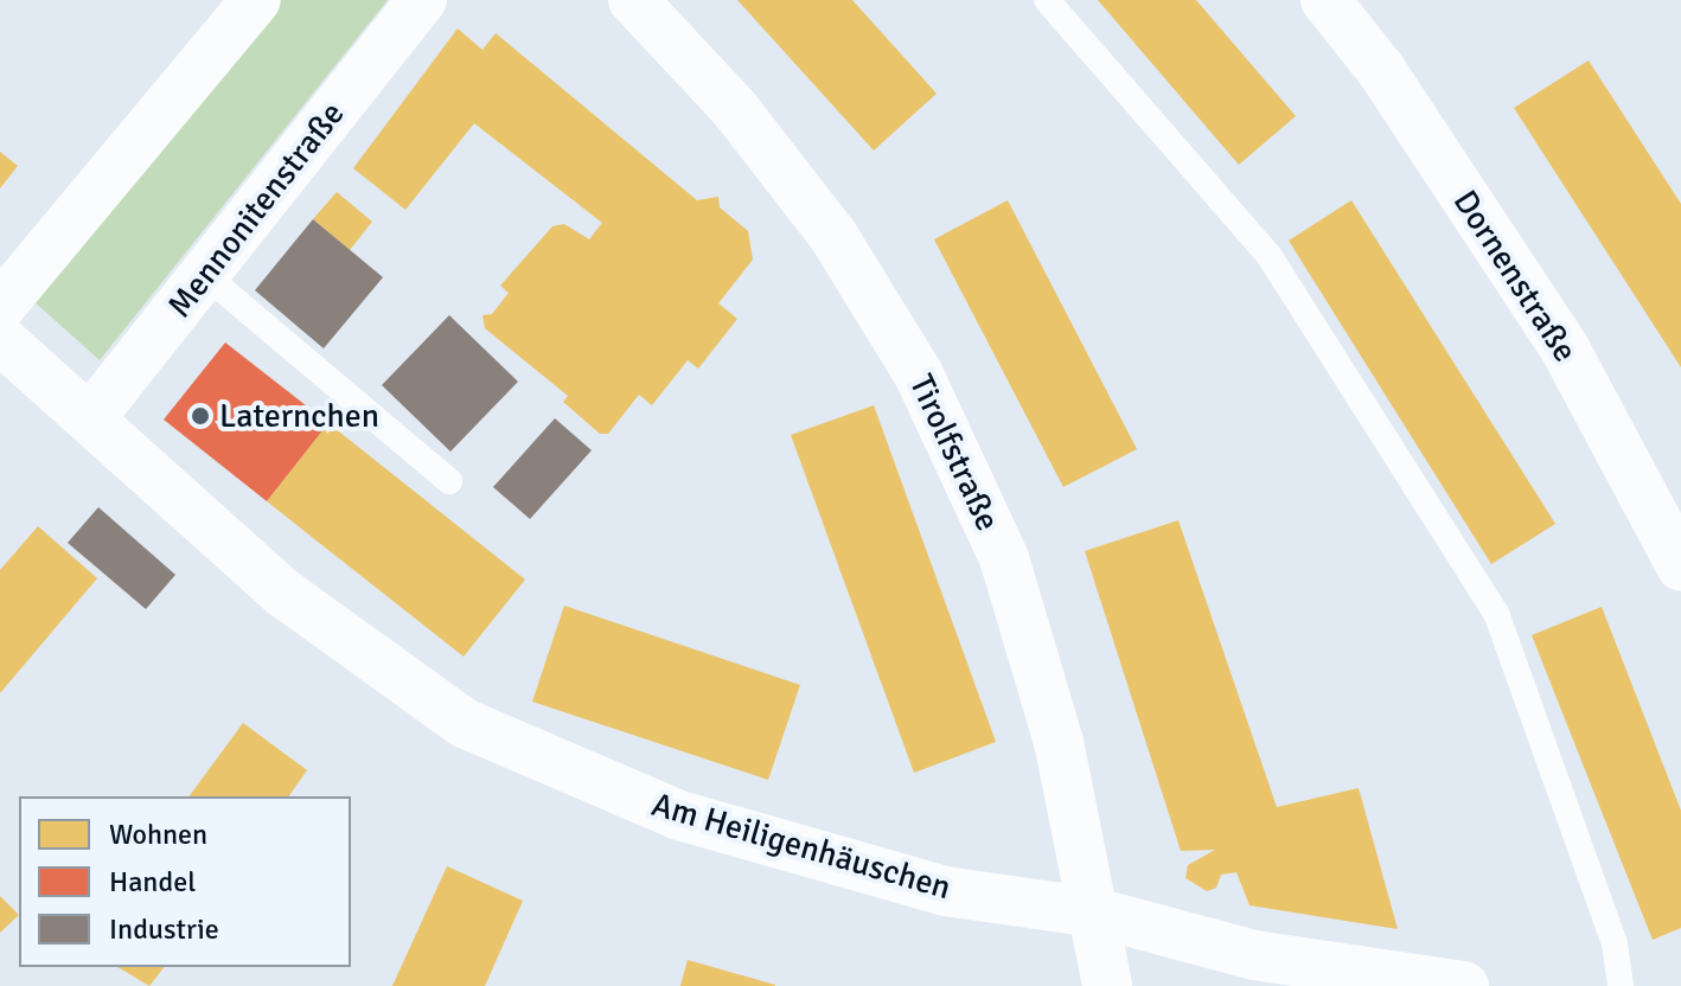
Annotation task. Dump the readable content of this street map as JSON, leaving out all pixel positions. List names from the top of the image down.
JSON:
{
  "streets": {
    "street": [
      "Mennonitenstraße",
      "Dornenstraße",
      "Tirolfstraße",
      "Am Heiligenhäuschen"
    ]
  },
  "crossings": [
    ["Mennonitenstraße", "Am Heiligenhäuschen"],
    ["Tirolfstraße", "Am Heiligenhäuschen"]
  ],
  "places": ["Laternchen"],
  "legend": ["Wohnen", "Handel", "Industrie"]
}
